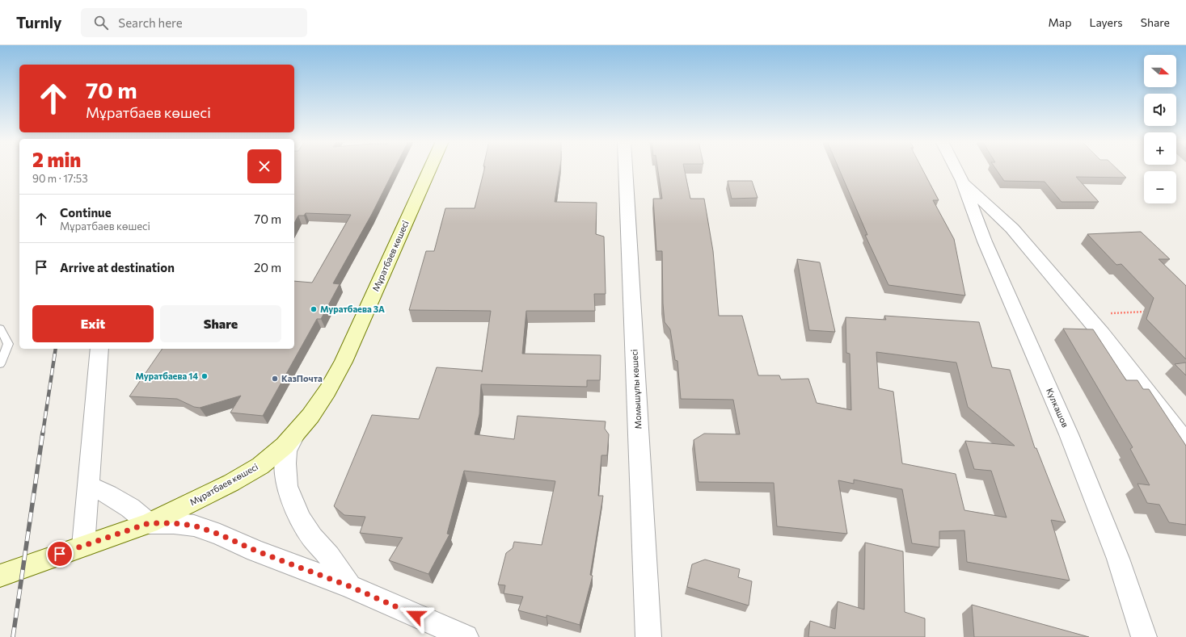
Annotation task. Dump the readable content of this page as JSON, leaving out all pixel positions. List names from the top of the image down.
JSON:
{
  "streets": {
    "street": ["Мұратбаев көшесі", "Момышұлы көшесі", "Кулкашов"]
  },
  "places": ["Муратбаева 3А", "Муратбаева 14", "КазПочта"],
  "north": "right",
  "page": {
    "header": "Turnly",
    "search": "Search here",
    "nav": ["Map", "Layers", "Share"],
    "map_buttons": ["+", "−"],
    "turn": ["70 m", "Мұратбаев көшесі"],
    "heading": ["2 min", "90 m · 17:53"],
    "list": [
      {
        "name": "Continue",
        "note": "Мұратбаев көшесі",
        "value": "70 m"
      },
      {
        "name": "Arrive at destination",
        "value": "20 m"
      }
    ],
    "buttons": ["Exit", "Share"]
  }
}
